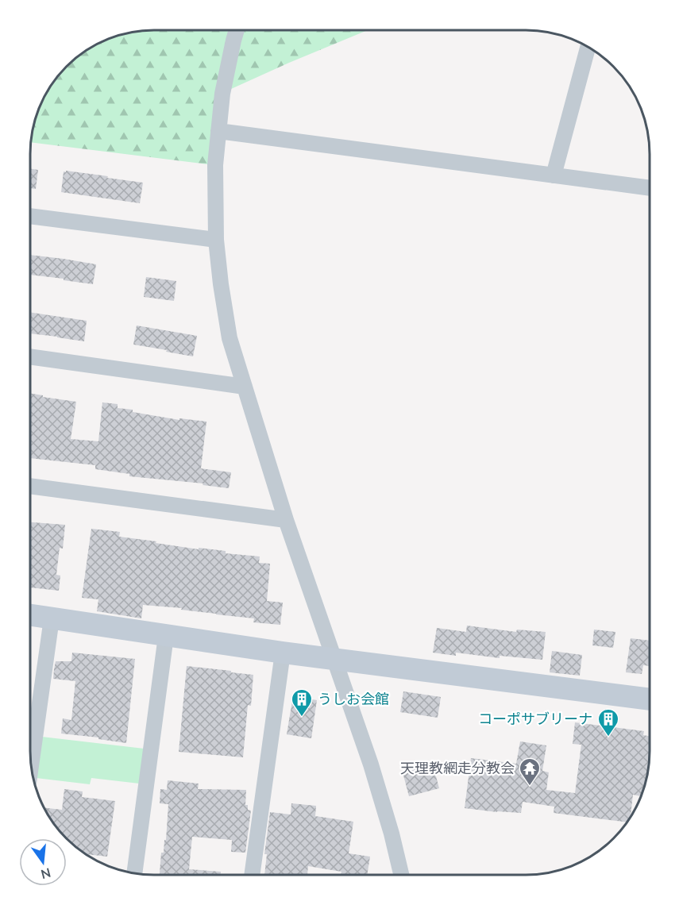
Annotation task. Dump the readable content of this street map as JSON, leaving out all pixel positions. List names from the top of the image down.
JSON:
{
  "places": {
    "building": ["うしお会館", "コーポサブリーナ"],
    "temple": ["天理教網走分教会"]
  },
  "north": "bottom"
}
